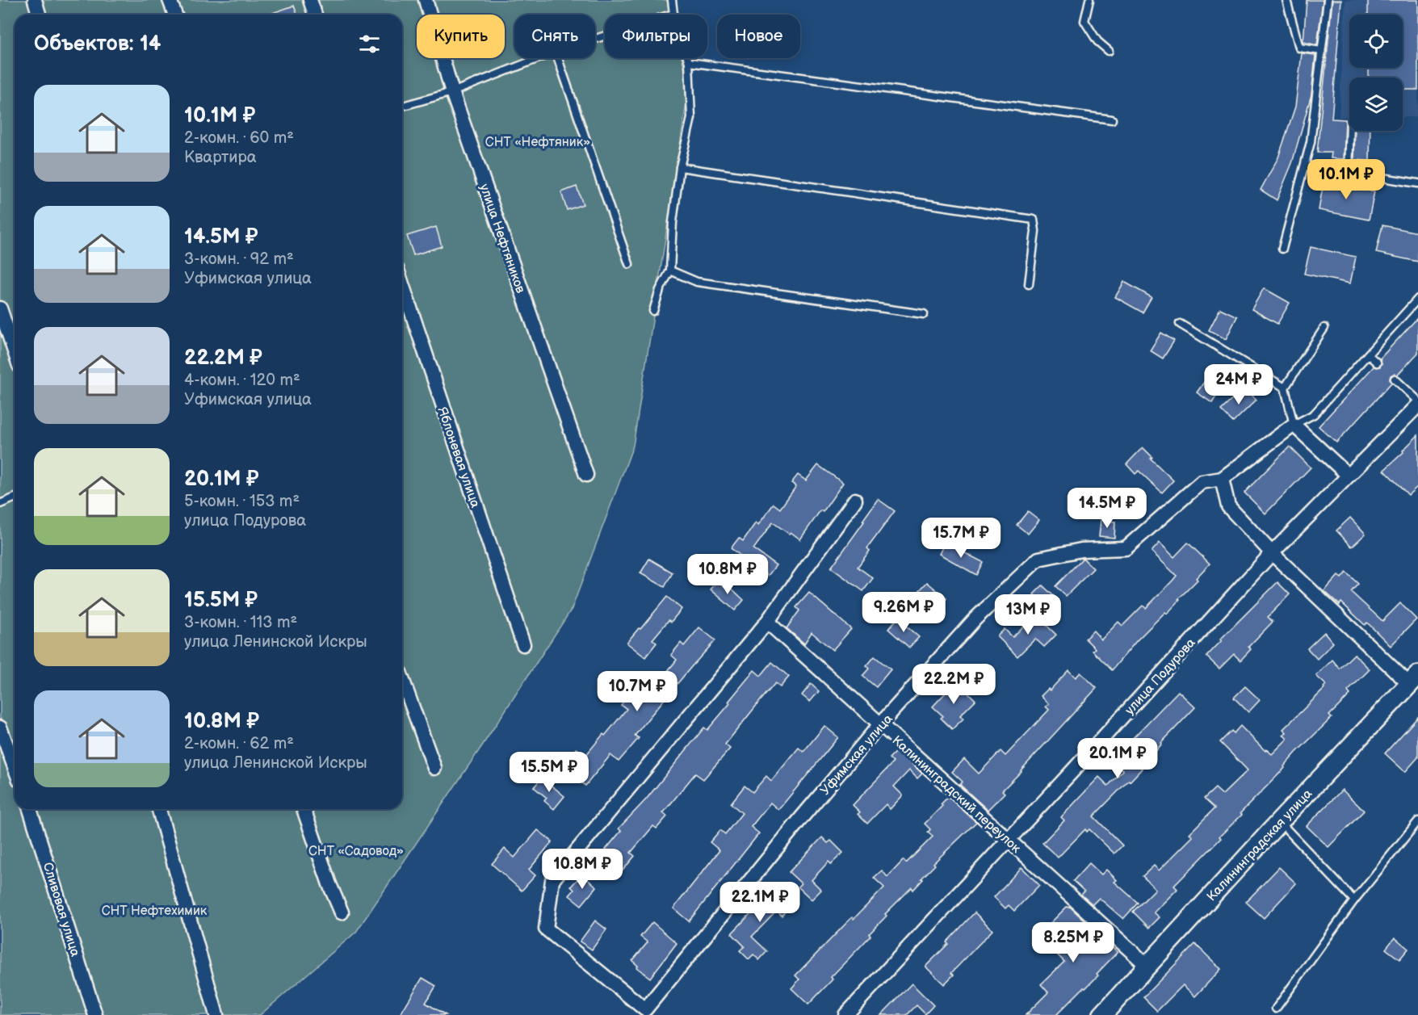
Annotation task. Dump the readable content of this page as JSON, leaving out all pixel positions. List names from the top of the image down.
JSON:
{
  "streets": {
    "street": [
      "улица Нефтяников",
      "Яблоневая улица",
      "улица Подурова",
      "Уфимская улица",
      "Калининградский переулок",
      "Калининградская улица",
      "Сливовая улица"
    ]
  },
  "crossings": [
    ["улица Подурова", "Калининградский переулок"],
    ["Уфимская улица", "Калининградский переулок"],
    ["Калининградский переулок", "Калининградская улица"]
  ],
  "parks": ["СНТ «Нефтяник»", "СНТ «Садовод»", "СНТ Нефтехимик"],
  "page": {
    "chip": [
      "Купить",
      "Снять",
      "Фильтры",
      "Новое"
    ],
    "heading": "Объектов: 14",
    "list": [
      {
        "name": "10.1M ₽",
        "note": "2-комн. · 60 m² · Квартира"
      },
      {
        "name": "14.5M ₽",
        "note": "3-комн. · 92 m² · Уфимская улица"
      },
      {
        "name": "22.2M ₽",
        "note": "4-комн. · 120 m² · Уфимская улица"
      },
      {
        "name": "20.1M ₽",
        "note": "5-комн. · 153 m² · улица Подурова"
      },
      {
        "name": "15.5M ₽",
        "note": "3-комн. · 113 m² · улица Ленинской Искры"
      },
      {
        "name": "10.8M ₽",
        "note": "2-комн. · 62 m² · улица Ленинской Искры"
      }
    ],
    "price": [
      "10.1M ₽",
      "24M ₽",
      "14.5M ₽",
      "15.7M ₽",
      "10.8M ₽",
      "9.26M ₽",
      "13M ₽",
      "22.2M ₽",
      "10.7M ₽",
      "20.1M ₽",
      "15.5M ₽",
      "10.8M ₽",
      "22.1M ₽",
      "8.25M ₽"
    ]
  }
}
